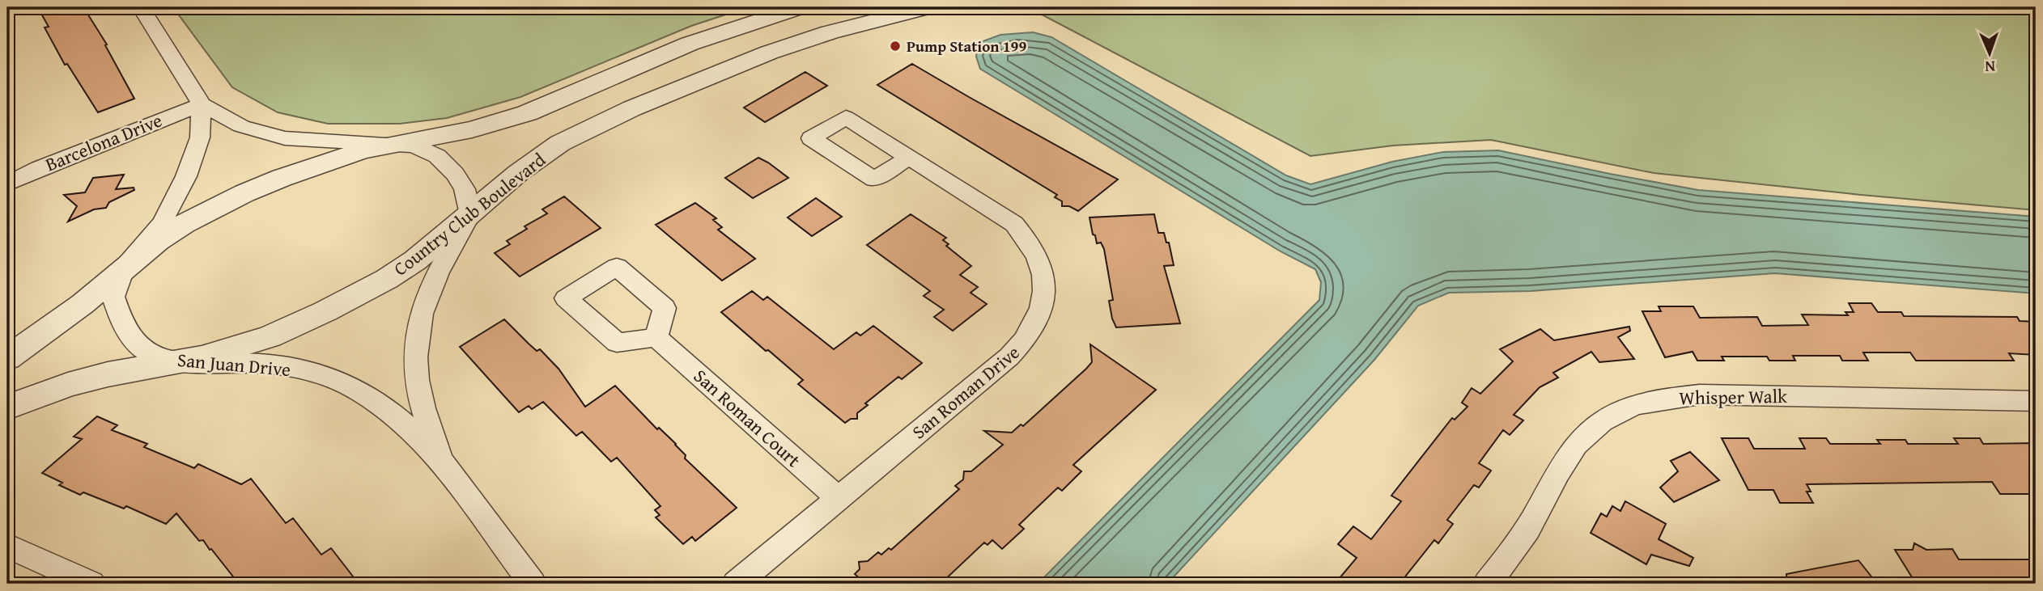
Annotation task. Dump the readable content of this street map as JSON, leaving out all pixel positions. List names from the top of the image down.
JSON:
{
  "streets": {
    "street": [
      "Barcelona Drive",
      "Country Club Boulevard",
      "San Juan Drive",
      "San Roman Drive",
      "Whisper Walk",
      "San Roman Court"
    ]
  },
  "crossings": [
    ["Barcelona Drive", "San Juan Drive"],
    ["Country Club Boulevard", "San Juan Drive"],
    ["San Roman Drive", "San Roman Court"]
  ],
  "places": ["Pump Station 199"],
  "north": "bottom"
}
